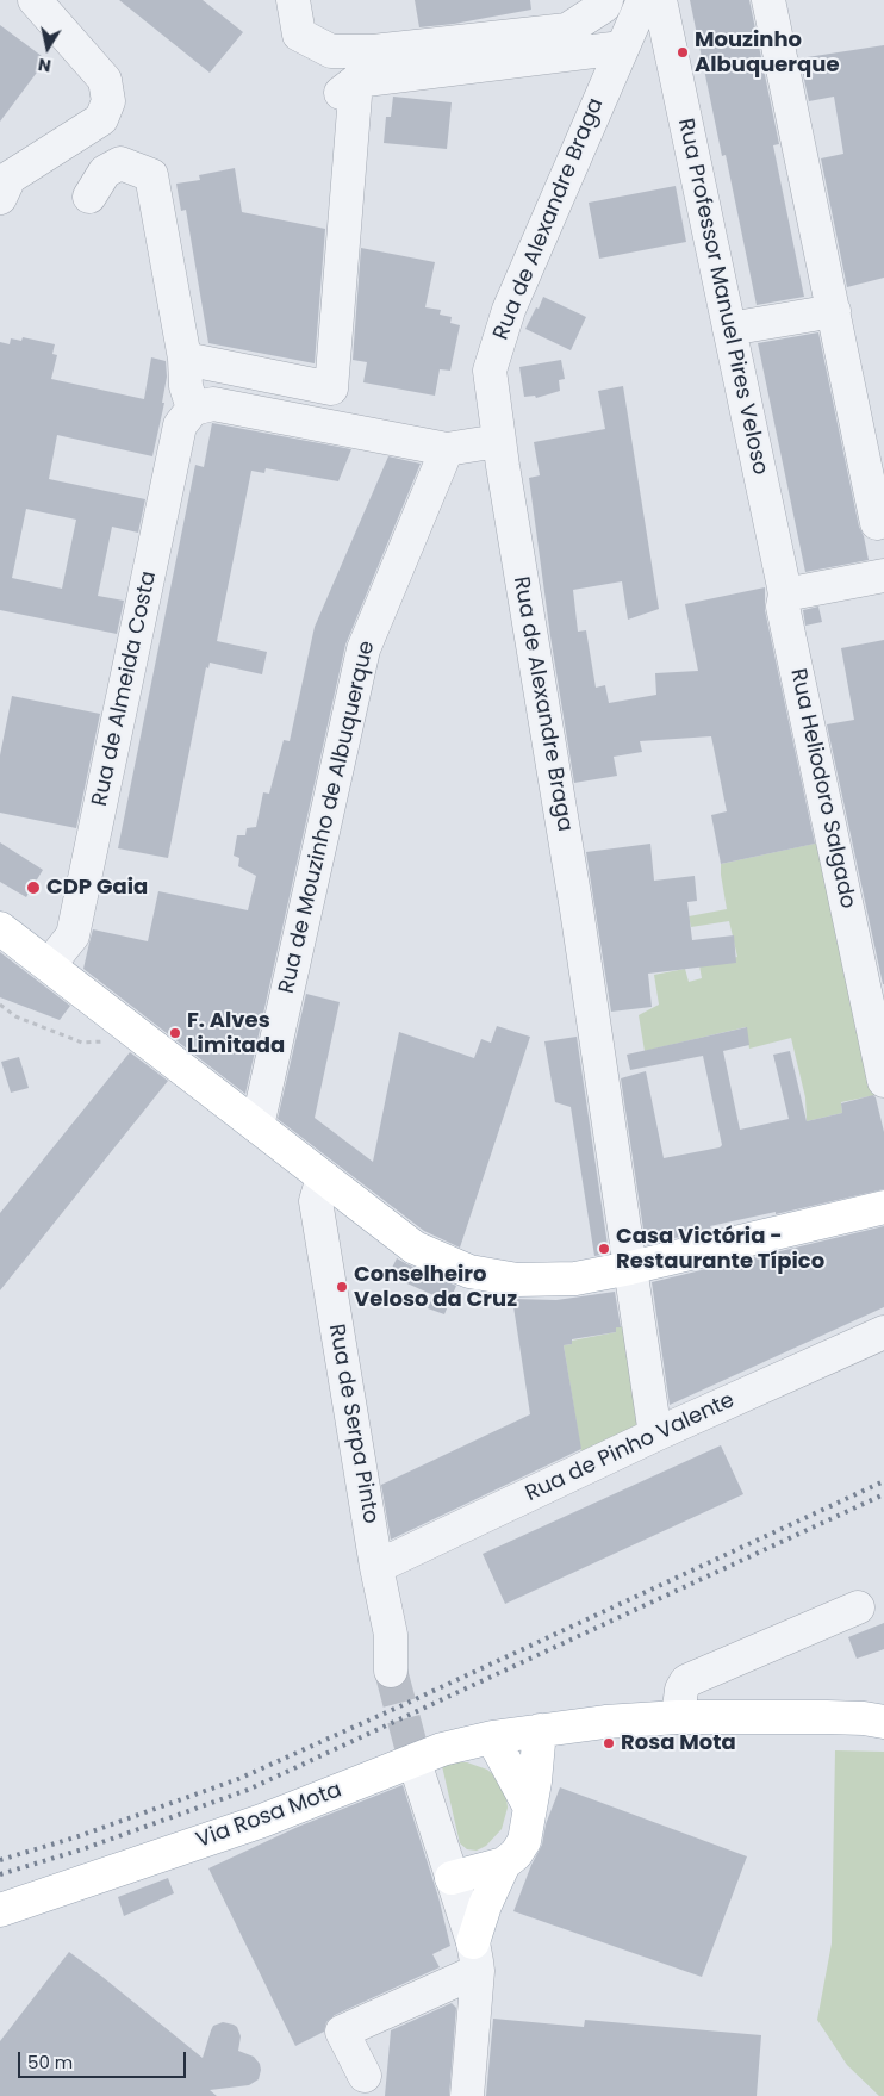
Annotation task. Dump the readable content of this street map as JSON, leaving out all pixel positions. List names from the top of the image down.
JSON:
{
  "streets": {
    "main road": ["Via Rosa Mota"],
    "street": [
      "Rua de Alexandre Braga",
      "Rua Professor Manuel Pires Veloso",
      "Rua de Almeida Costa",
      "Rua Heliodoro Salgado",
      "Rua de Mouzinho de Albuquerque",
      "Rua de Serpa Pinto",
      "Rua de Pinho Valente"
    ]
  },
  "crossings": [
    ["Rua de Alexandre Braga", "Rua de Pinho Valente"],
    ["Rua Professor Manuel Pires Veloso", "Rua Heliodoro Salgado"],
    ["Rua de Serpa Pinto", "Rua de Pinho Valente"]
  ],
  "places": [
    "Mouzinho Albuquerque",
    "CDP Gaia",
    "F. Alves Limitada",
    "Casa Victória - Restaurante Típico",
    "Conselheiro Veloso da Cruz",
    "Rosa Mota"
  ],
  "scale_bar": "50 m",
  "north": "bottom"
}
